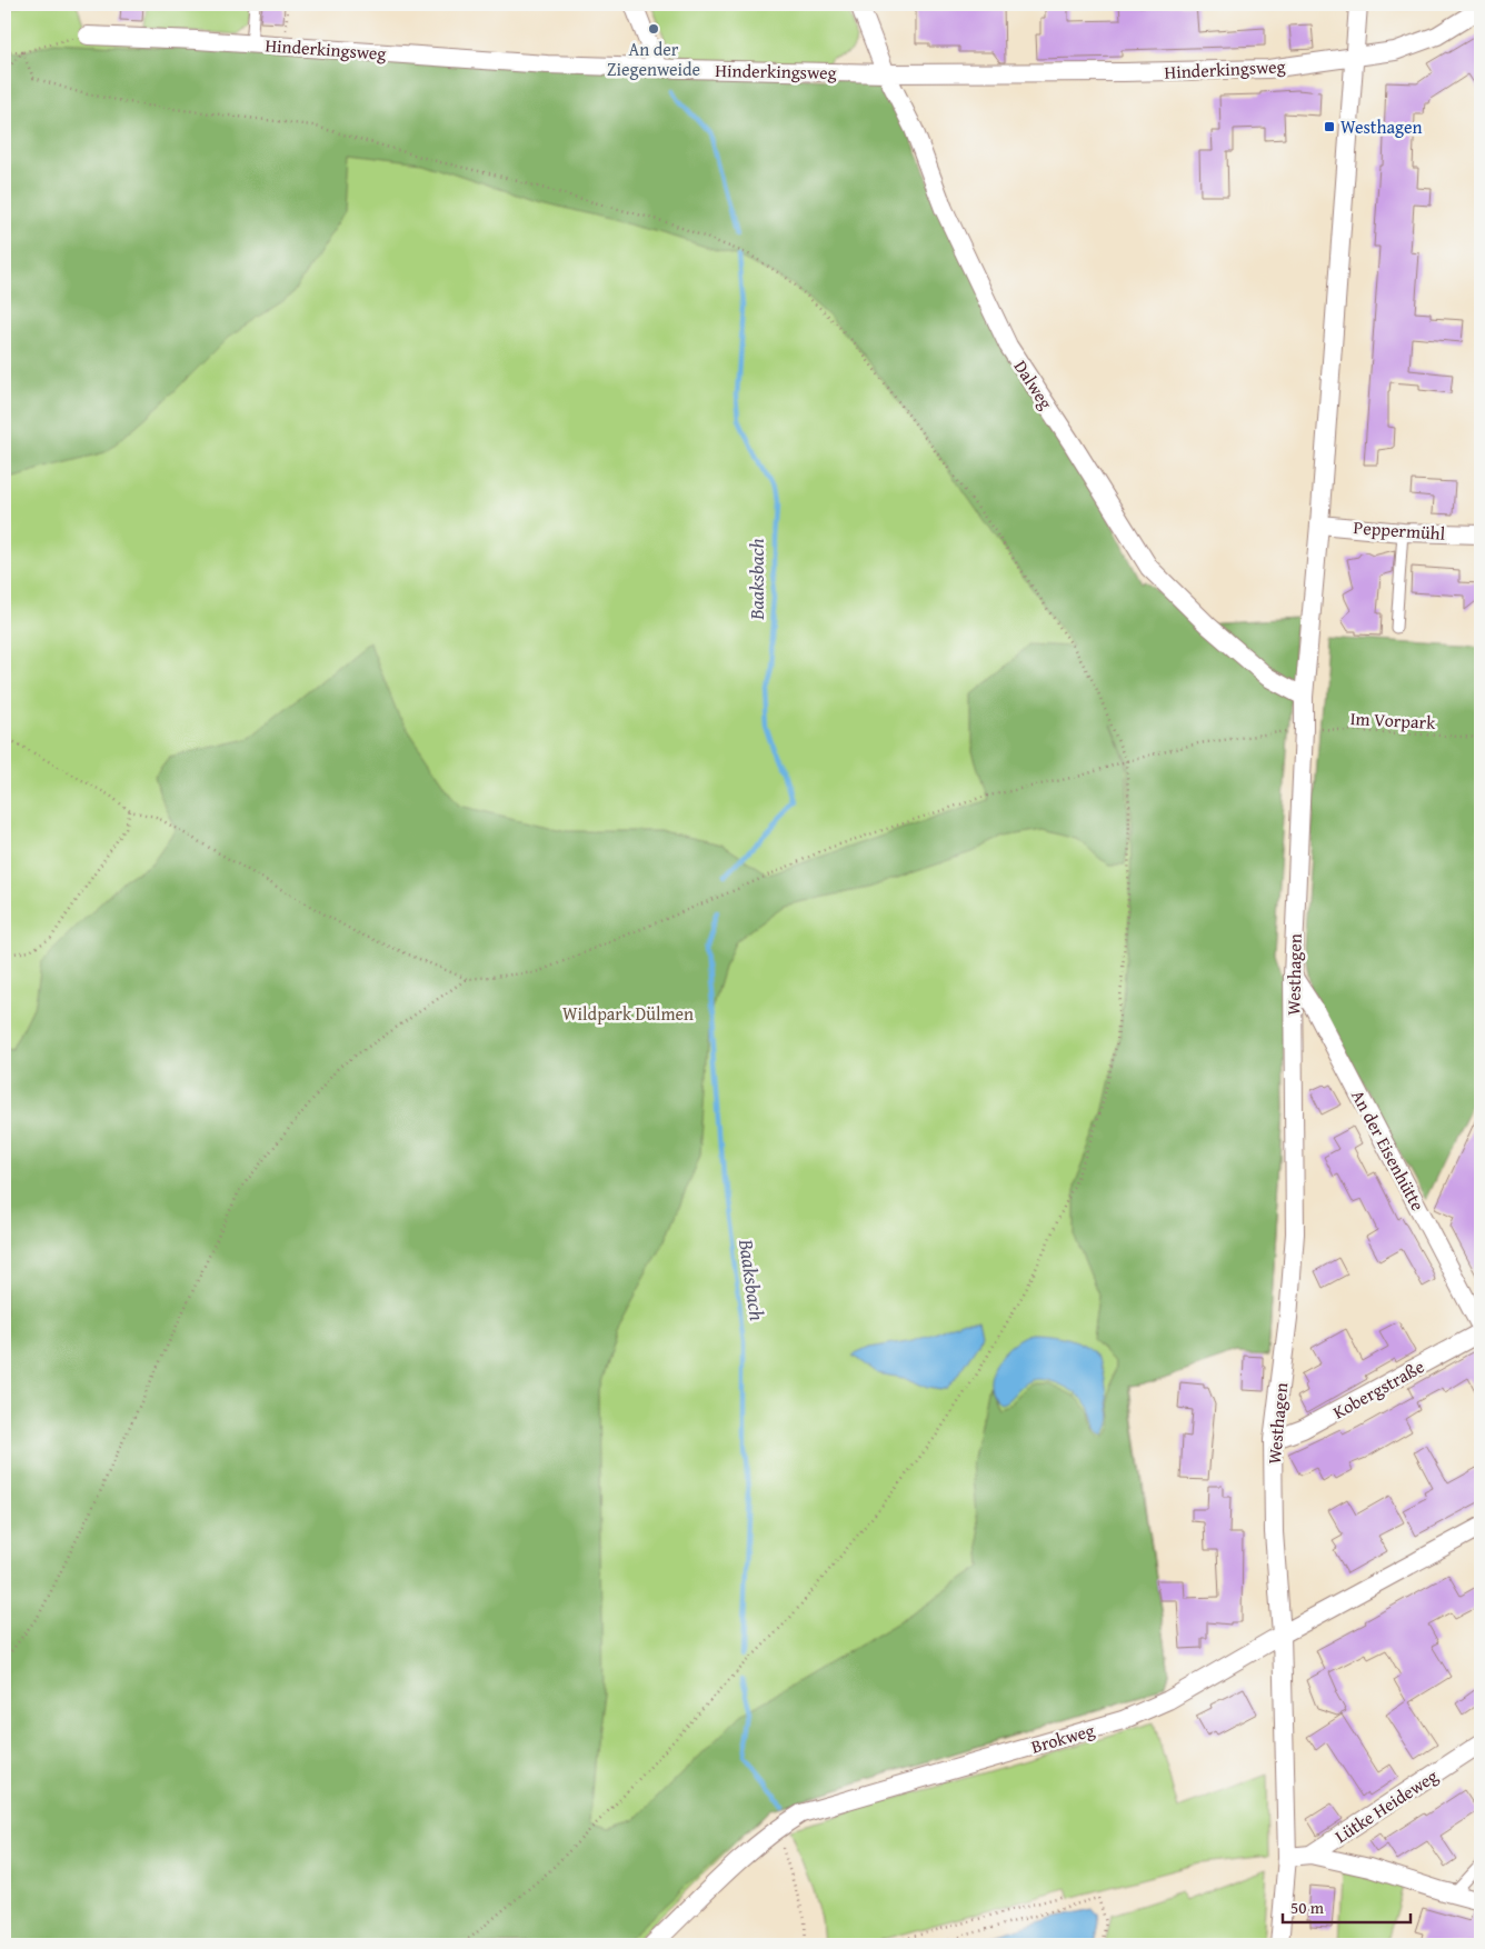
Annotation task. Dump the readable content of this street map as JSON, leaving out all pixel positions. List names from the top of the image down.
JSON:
{
  "streets": {
    "street": [
      "Hinderkingsweg",
      "Dalweg",
      "Peppermühl",
      "Westhagen",
      "An der Eisenhütte",
      "Kobergstraße",
      "Brokweg",
      "Lütke Heideweg"
    ],
    "path": ["Im Vorpark"]
  },
  "crossings": [
    ["Hinderkingsweg", "Dalweg"],
    ["Hinderkingsweg", "Westhagen"],
    ["Dalweg", "Westhagen"],
    ["Peppermühl", "Westhagen"],
    ["Im Vorpark", "Westhagen"],
    ["Westhagen", "An der Eisenhütte"],
    ["Westhagen", "Kobergstraße"],
    ["Westhagen", "Brokweg"],
    ["Westhagen", "Lütke Heideweg"]
  ],
  "water": ["Baaksbach"],
  "parks": ["Wildpark Dülmen"],
  "places": {
    "other": ["An der Ziegenweide"],
    "transit": ["Westhagen"]
  },
  "scale_bar": "50 m"
}
